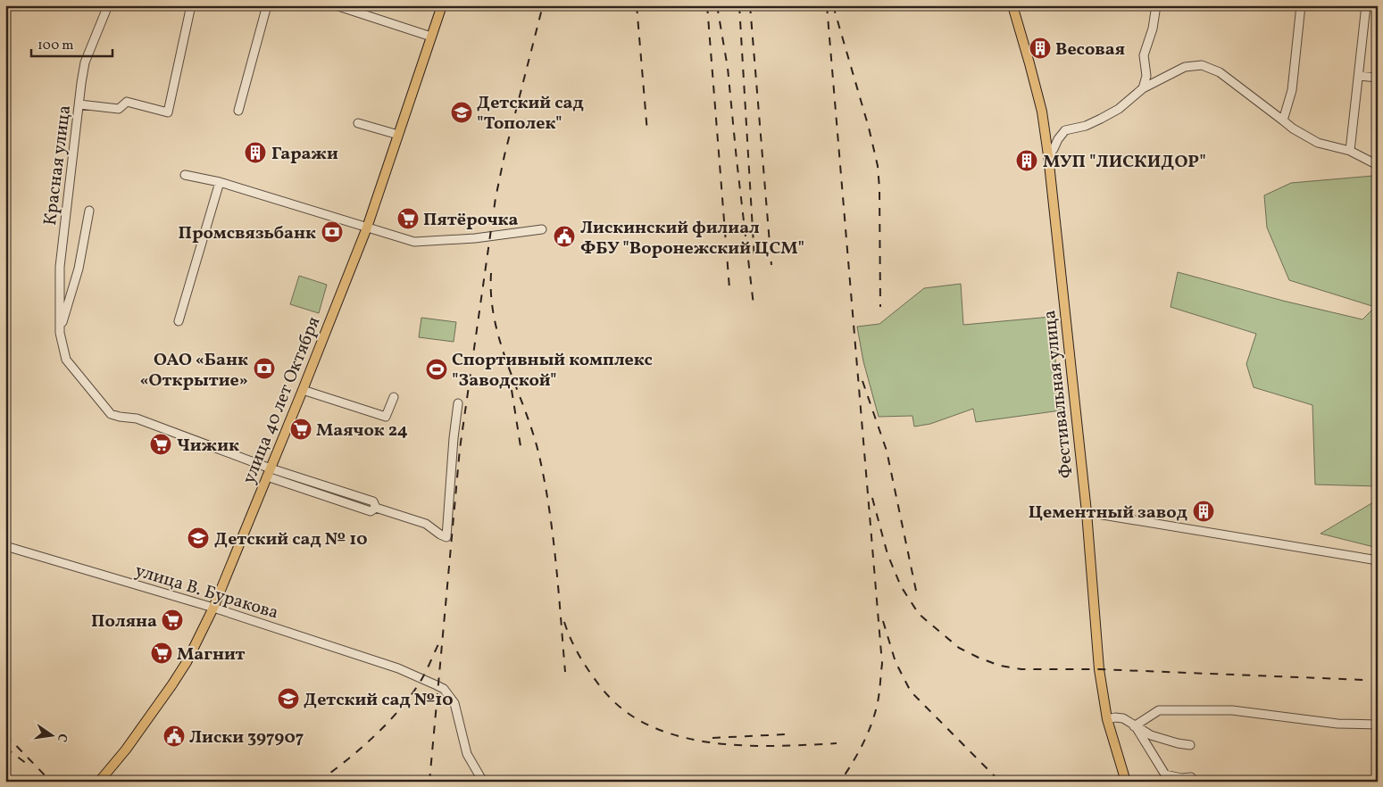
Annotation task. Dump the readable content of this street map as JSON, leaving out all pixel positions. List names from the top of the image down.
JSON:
{
  "streets": {
    "main road": ["Фестивальная улица", "улица 40 лет Октября"],
    "street": ["Красная улица", "улица В. Буракова"]
  },
  "crossings": [
    ["Красная улица", "улица 40 лет Октября"],
    ["улица 40 лет Октября", "улица В. Буракова"]
  ],
  "places": {
    "building": [
      "Весовая",
      "Гаражи",
      "МУП \"ЛИСКИДОР\"",
      "Цементный завод"
    ],
    "school or university": ["Детский сад \"Тополек\"", "Детский сад № 10", "Детский сад №10"],
    "supermarket": [
      "Пятёрочка",
      "Маячок 24",
      "Чижик",
      "Поляна",
      "Магнит"
    ],
    "bank": ["Промсвязьбанк", "ОАО «Банк «Открытие»"],
    "public building": ["Лискинский филиал ФБУ \"Воронежский ЦСМ\"", "Лиски 397907"],
    "sports": ["Спортивный комплекс \"Заводской\""]
  },
  "scale_bar": "100 m",
  "north": "right"
}
